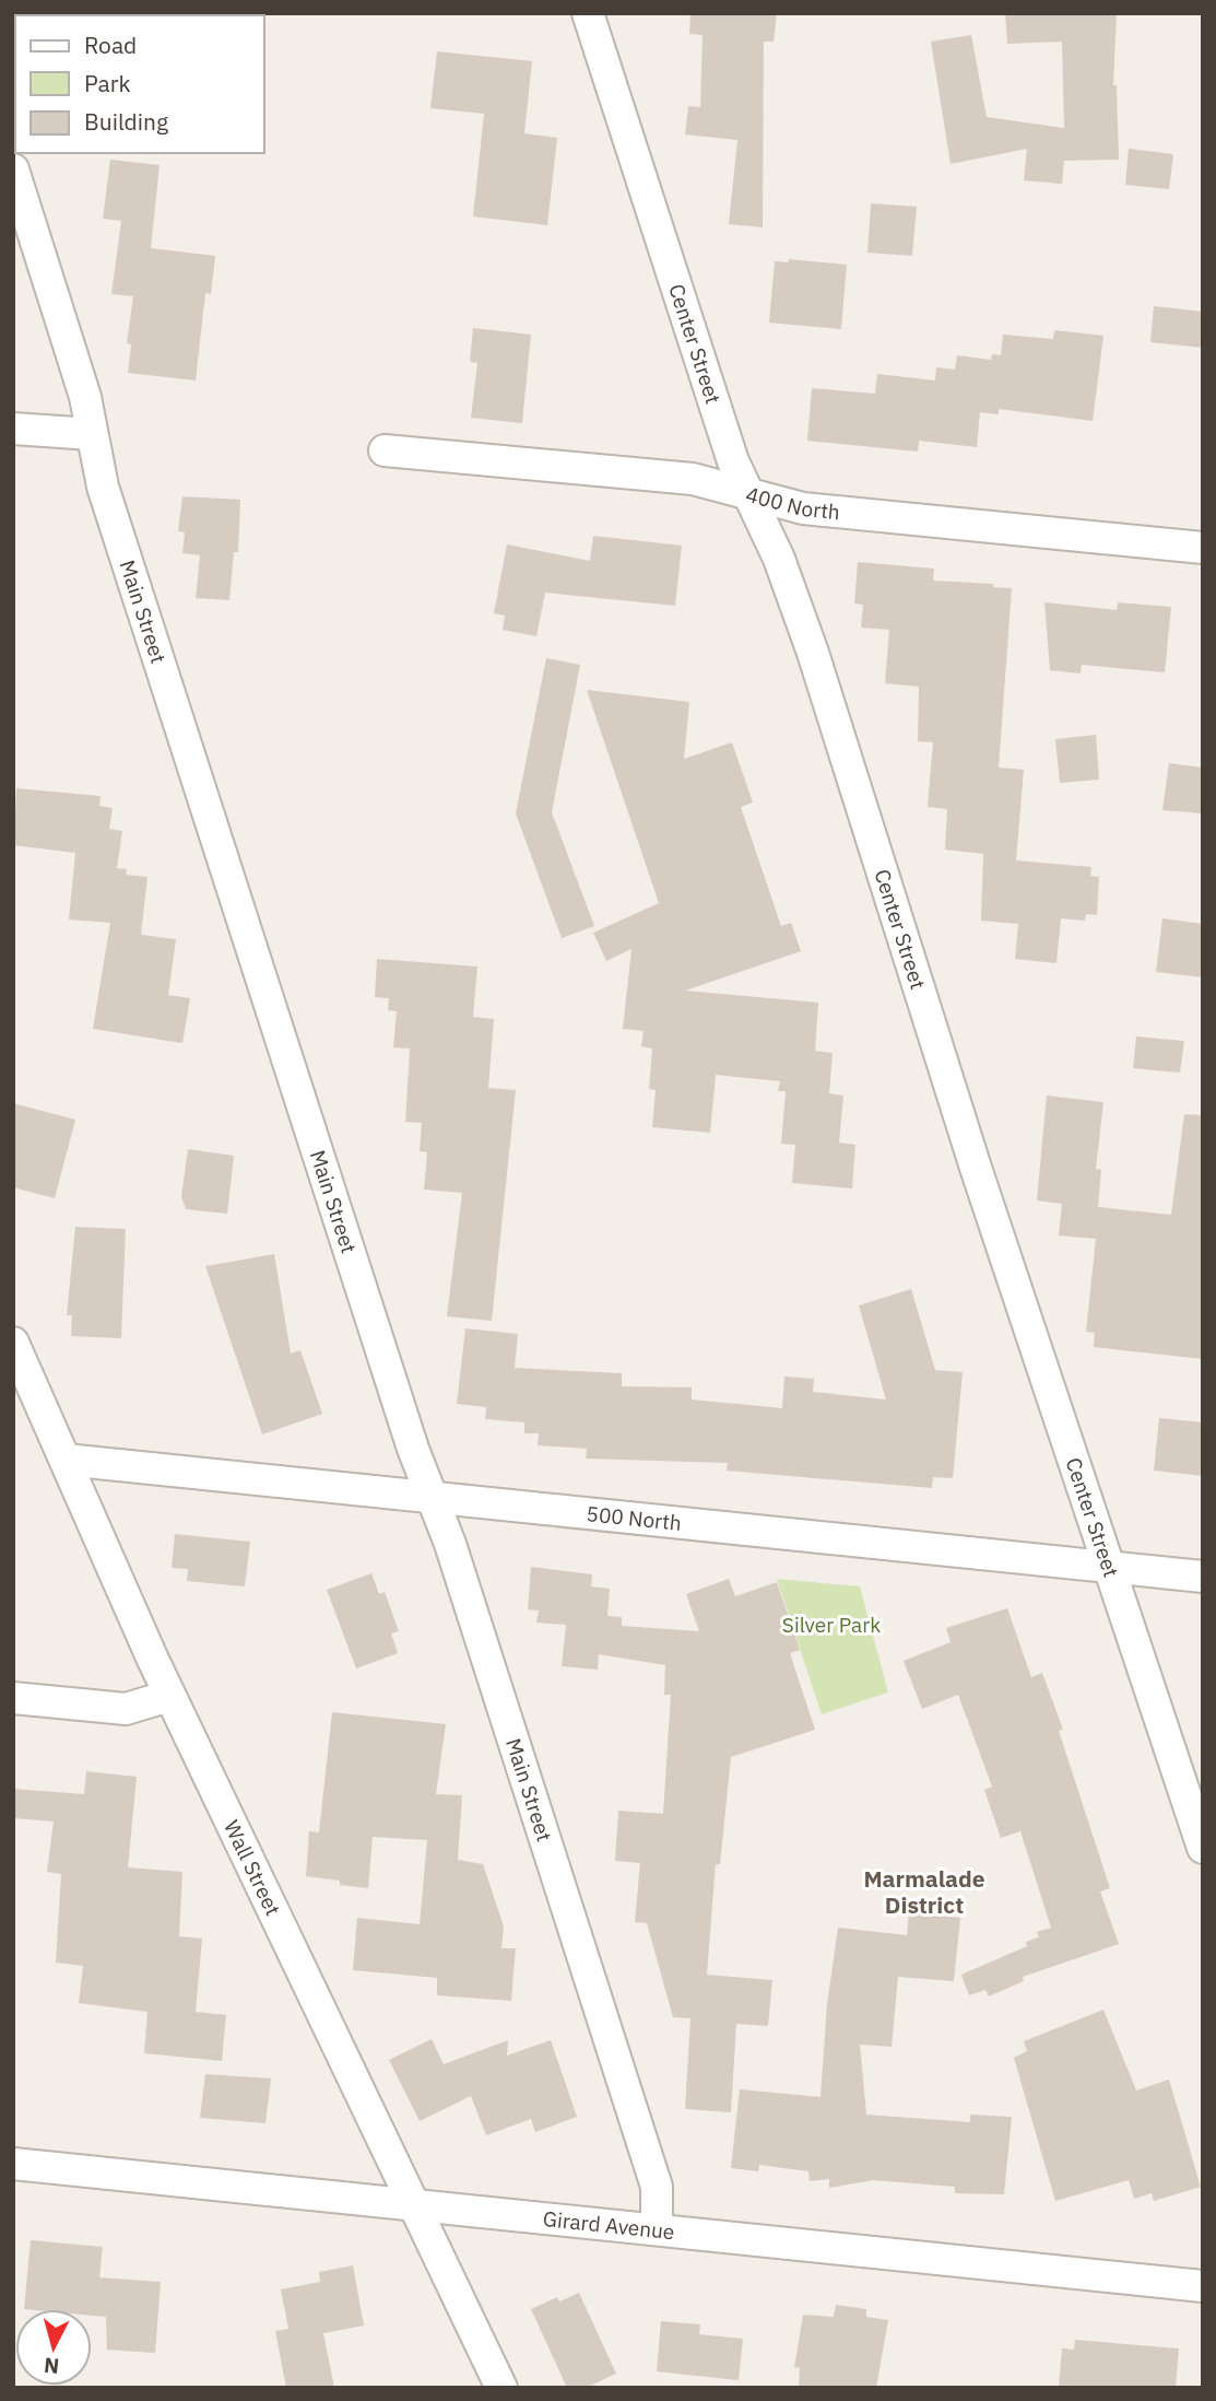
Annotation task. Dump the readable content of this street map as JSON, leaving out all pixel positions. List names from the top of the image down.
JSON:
{
  "streets": {
    "street": [
      "Center Street",
      "400 North",
      "Main Street",
      "500 North",
      "Wall Street",
      "Girard Avenue"
    ]
  },
  "crossings": [
    ["Center Street", "400 North"],
    ["Center Street", "500 North"],
    ["Main Street", "500 North"],
    ["Main Street", "Girard Avenue"],
    ["500 North", "Wall Street"],
    ["Wall Street", "Girard Avenue"]
  ],
  "districts": ["Marmalade District"],
  "parks": ["Silver Park"],
  "legend": ["Road", "Park", "Building"],
  "north": "bottom"
}
